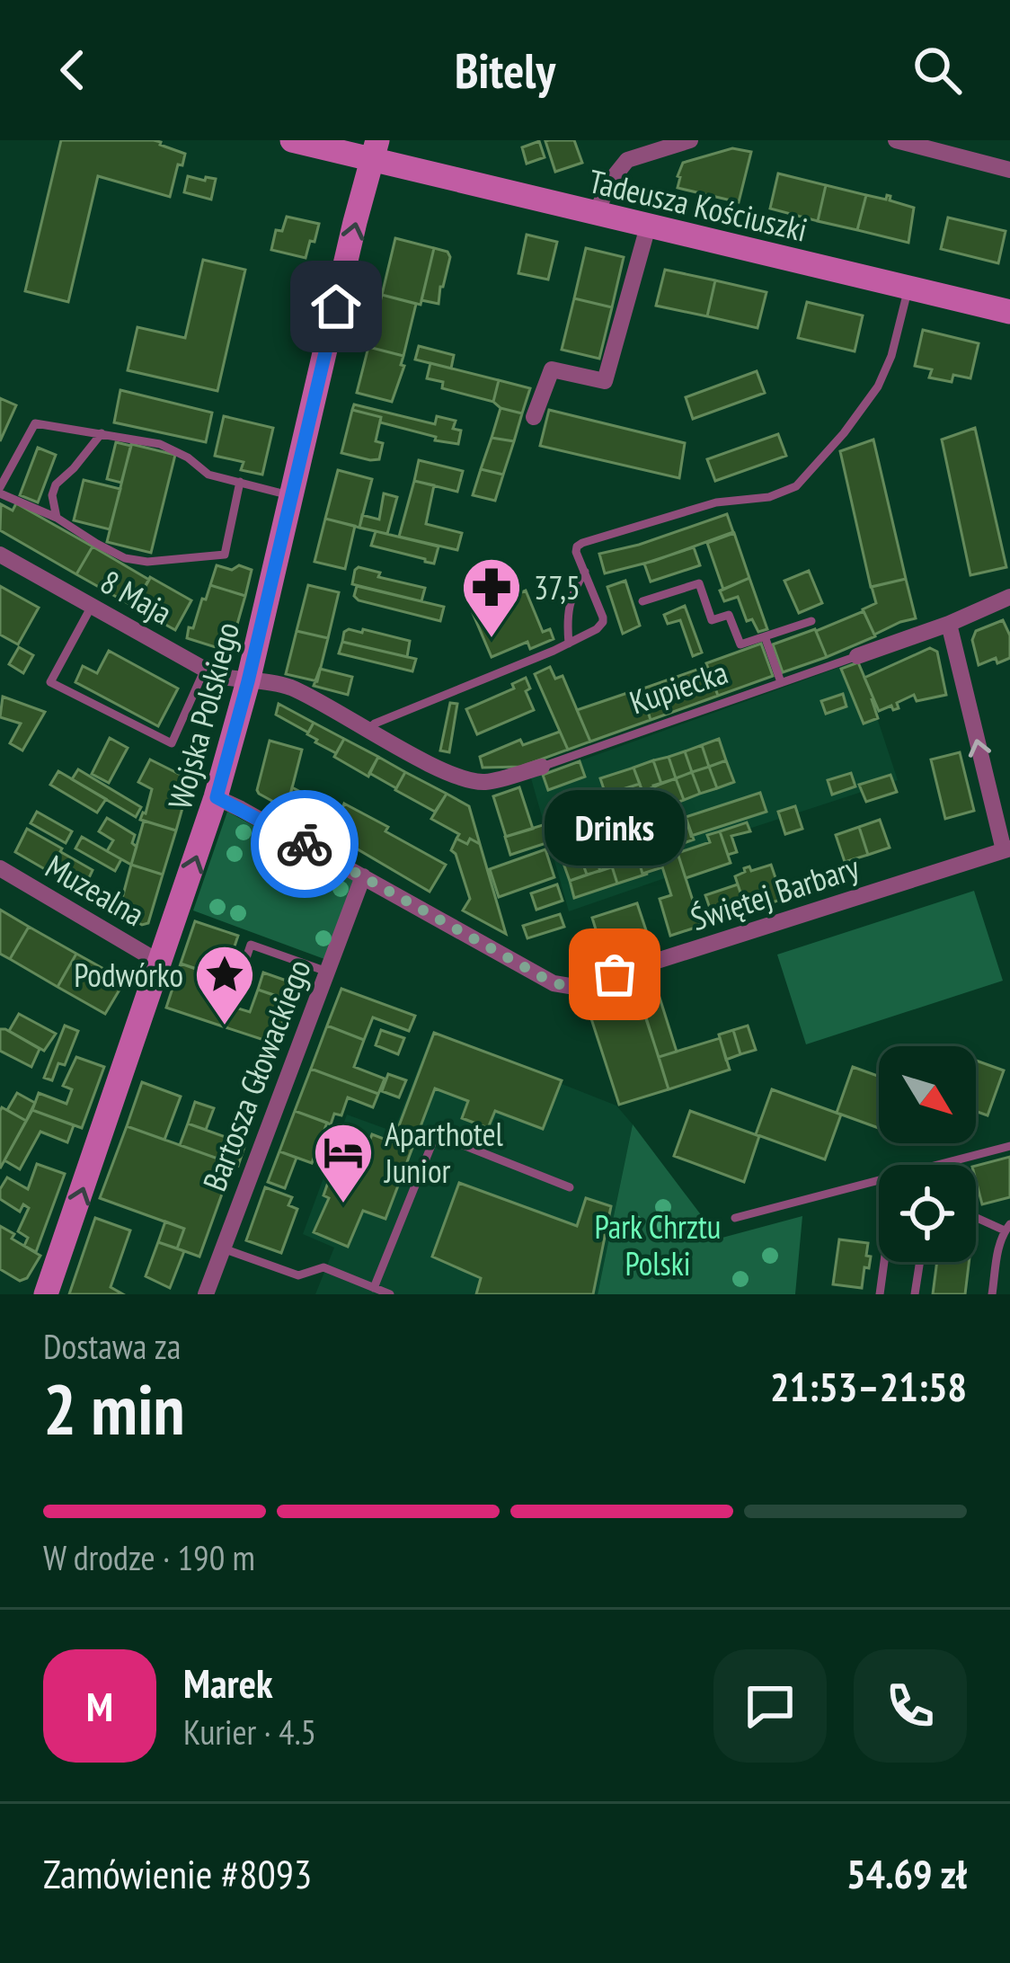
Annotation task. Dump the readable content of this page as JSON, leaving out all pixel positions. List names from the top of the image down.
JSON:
{
  "streets": {
    "street": [
      "Tadeusza Kościuszki",
      "8 Maja",
      "Kupiecka",
      "Wojska Polskiego",
      "Muzealna",
      "Świętej Barbary",
      "Bartosza Głowackiego"
    ]
  },
  "crossings": [
    ["Tadeusza Kościuszki", "Wojska Polskiego"],
    ["8 Maja", "Kupiecka"],
    ["8 Maja", "Wojska Polskiego"],
    ["Kupiecka", "Wojska Polskiego"],
    ["Wojska Polskiego", "Muzealna"],
    ["Wojska Polskiego", "Świętej Barbary"],
    ["Świętej Barbary", "Bartosza Głowackiego"]
  ],
  "one_way": ["Wojska Polskiego"],
  "parks": ["Park Chrztu Polski"],
  "places": {
    "pharmacy": ["37,5"],
    "other": ["Drinks"],
    "place": ["Podwórko"],
    "hotel": ["Aparthotel Junior"]
  },
  "north": "bottom right",
  "page": {
    "header": "Bitely",
    "bubble": "Drinks",
    "heading": ["2 min", "Dostawa za", "21:53–21:58"],
    "panel": [
      "Marek",
      "Kurier · 4.5",
      "Zamówienie #8093",
      "54.69 zł"
    ],
    "bar": "W drodze · 190 m",
    "round": "M"
  }
}
